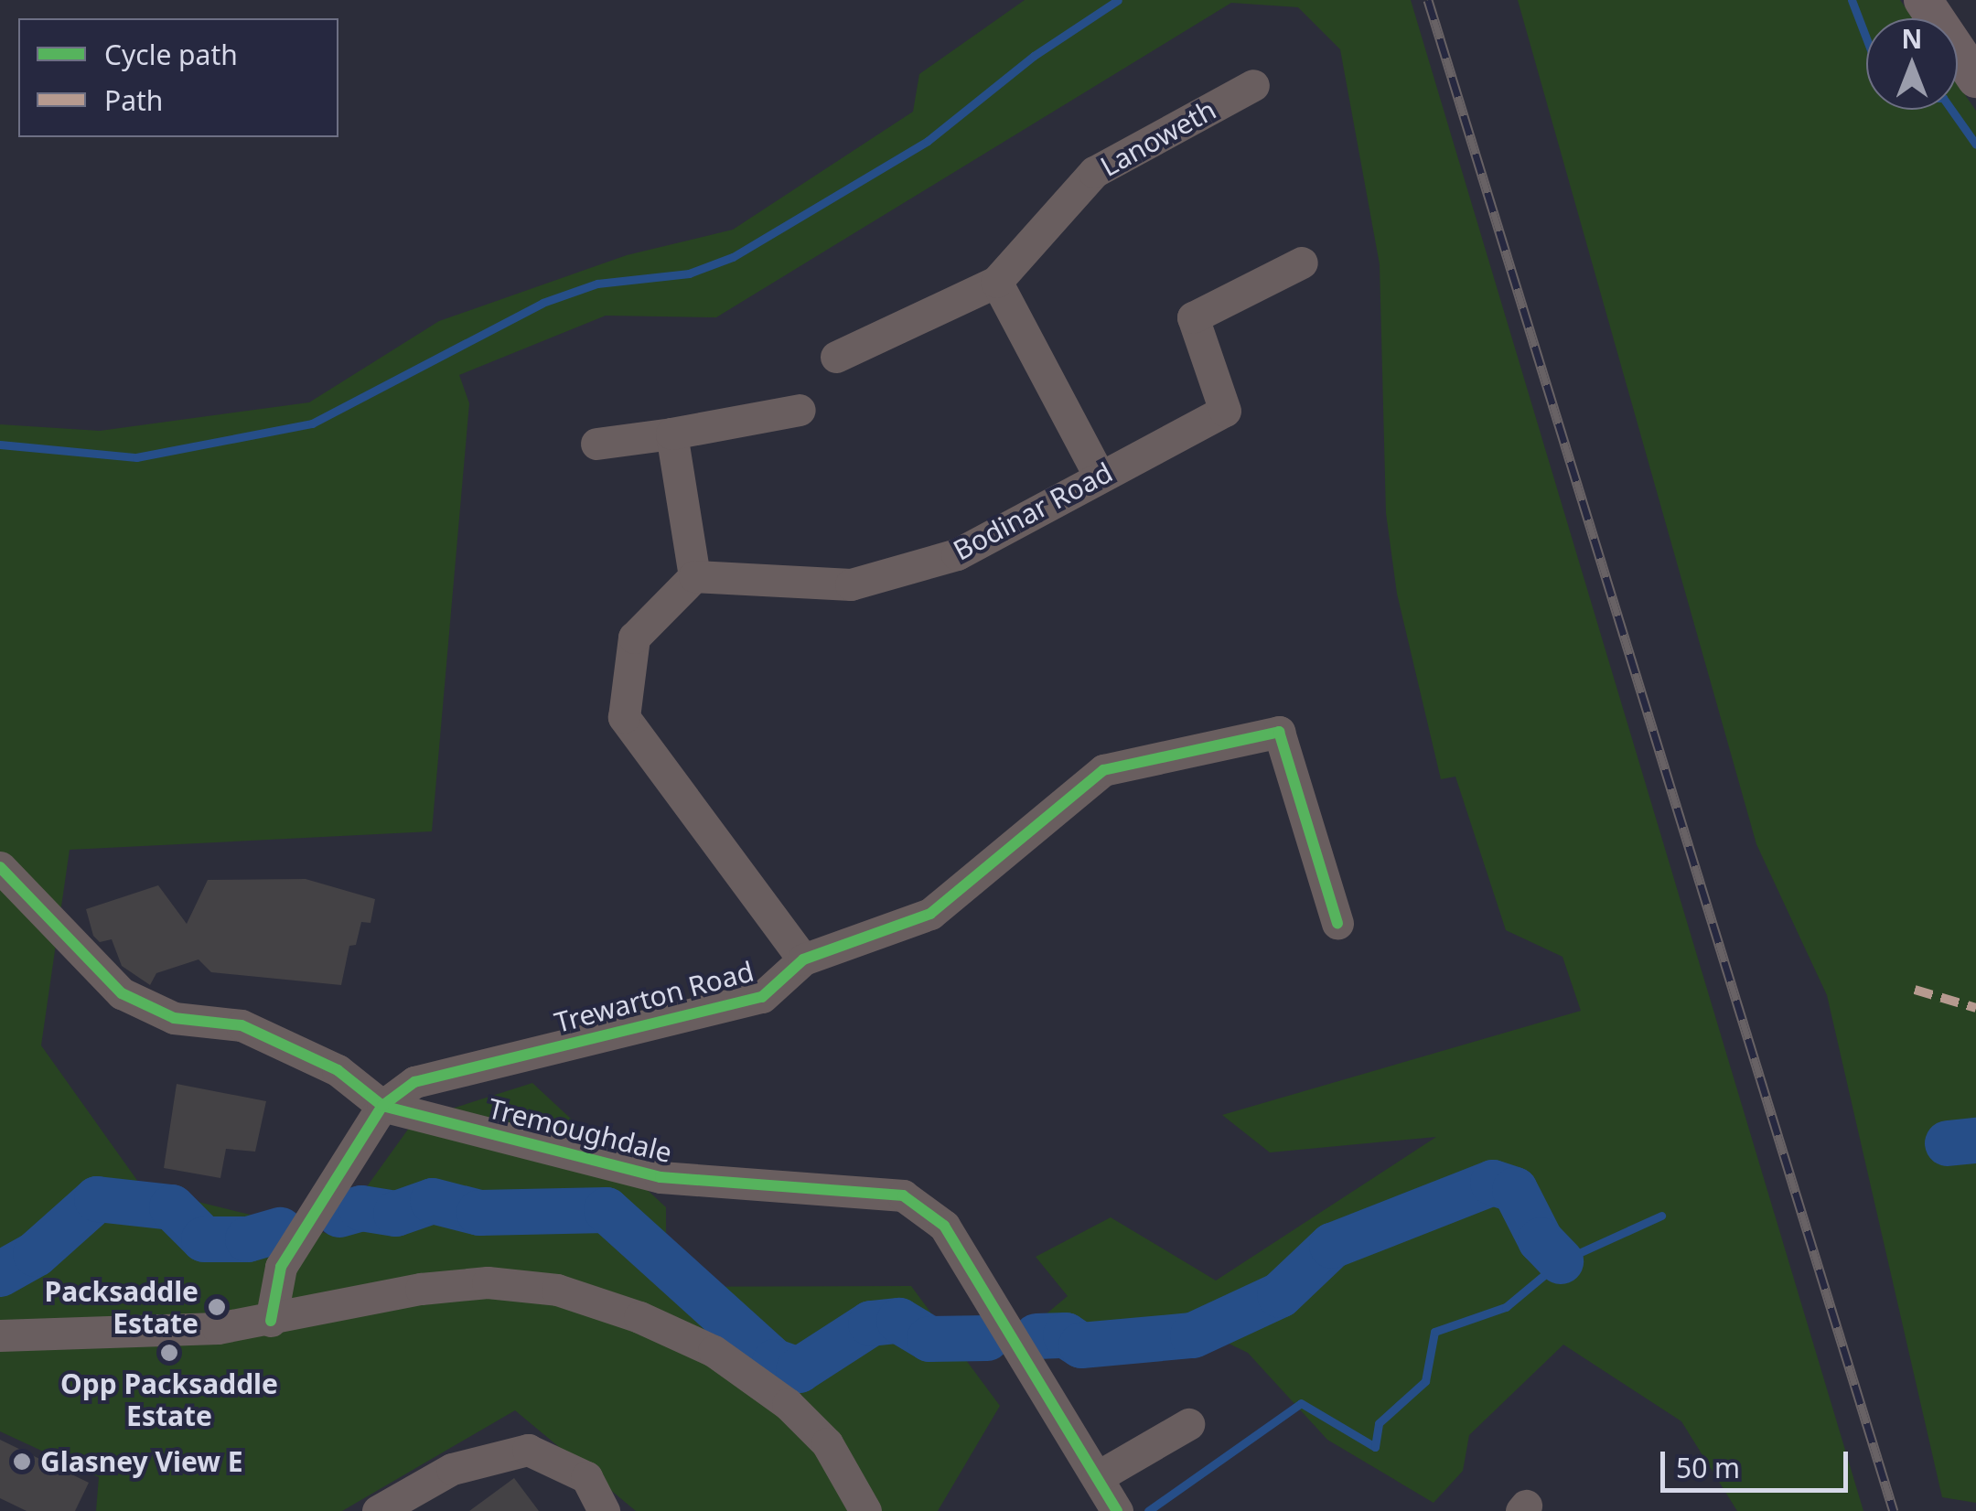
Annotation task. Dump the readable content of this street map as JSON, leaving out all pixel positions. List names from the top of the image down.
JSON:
{
  "streets": {
    "street": [
      "Lanoweth",
      "Bodinar Road",
      "Trewarton Road",
      "Tremoughdale"
    ]
  },
  "crossings": [
    ["Trewarton Road", "Tremoughdale"]
  ],
  "places": ["Packsaddle Estate", "Opp Packsaddle Estate", "Glasney View E"],
  "legend": ["Cycle path", "Path"],
  "scale_bar": "50 m",
  "north": "top"
}
